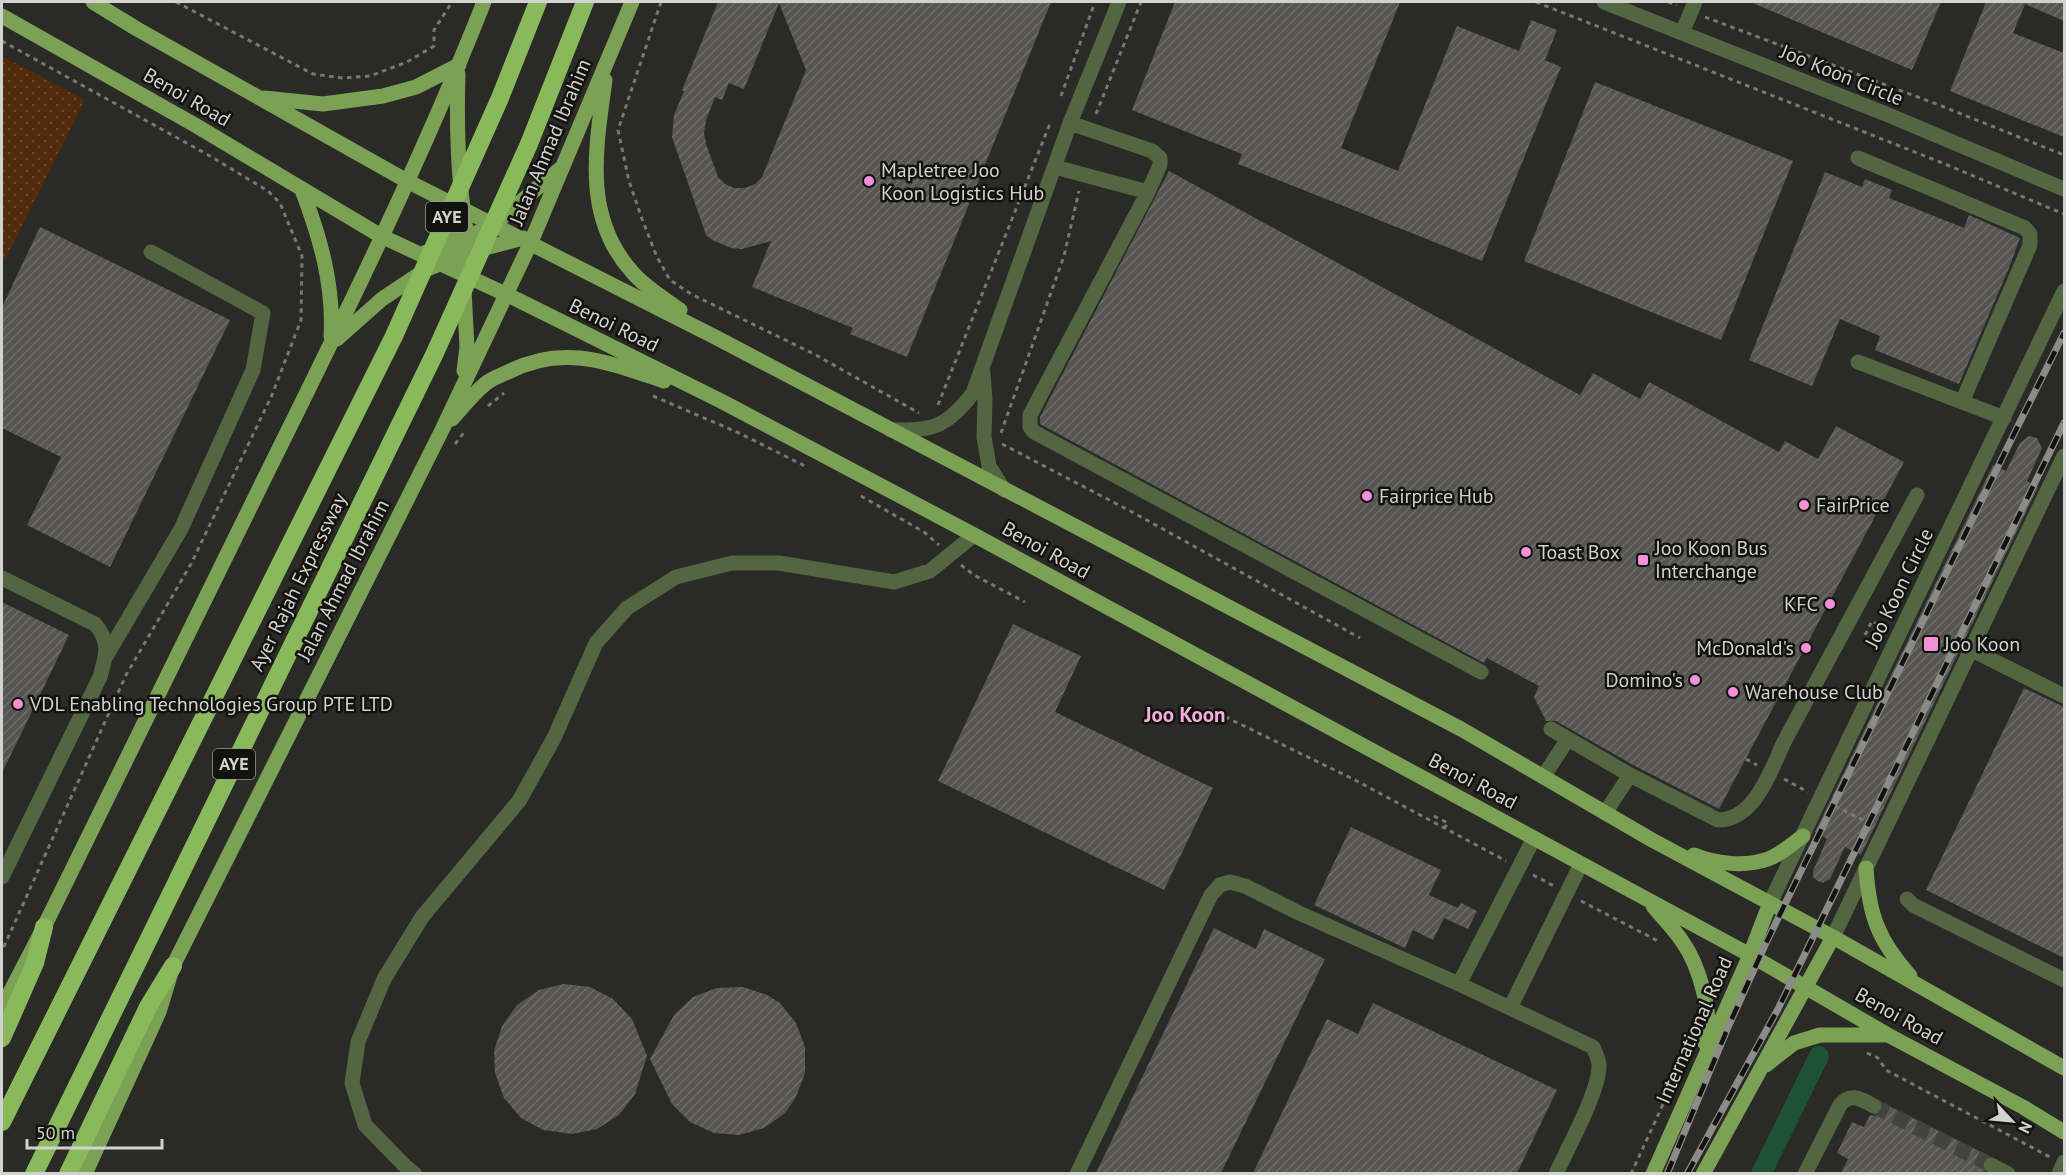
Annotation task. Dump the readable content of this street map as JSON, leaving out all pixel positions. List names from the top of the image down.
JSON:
{
  "streets": {
    "highway": ["AYE", "Ayer Rajah Expressway"],
    "main road": ["Benoi Road", "Jalan Ahmad Ibrahim", "International Road"],
    "street": ["Joo Koon Circle"]
  },
  "crossings": [
    ["Joo Koon Circle", "Benoi Road"],
    ["Joo Koon Circle", "International Road"],
    ["Benoi Road", "Jalan Ahmad Ibrahim"],
    ["Benoi Road", "International Road"]
  ],
  "districts": ["Joo Koon"],
  "places": {
    "other": [
      "Mapletree Joo Koon Logistics Hub",
      "Fairprice Hub",
      "FairPrice",
      "Toast Box",
      "KFC",
      "McDonald's",
      "Domino's",
      "Warehouse Club",
      "VDL Enabling Technologies Group PTE LTD"
    ],
    "transit": ["Joo Koon Bus Interchange", "Joo Koon"]
  },
  "scale_bar": "50 m",
  "north": "bottom right"
}
